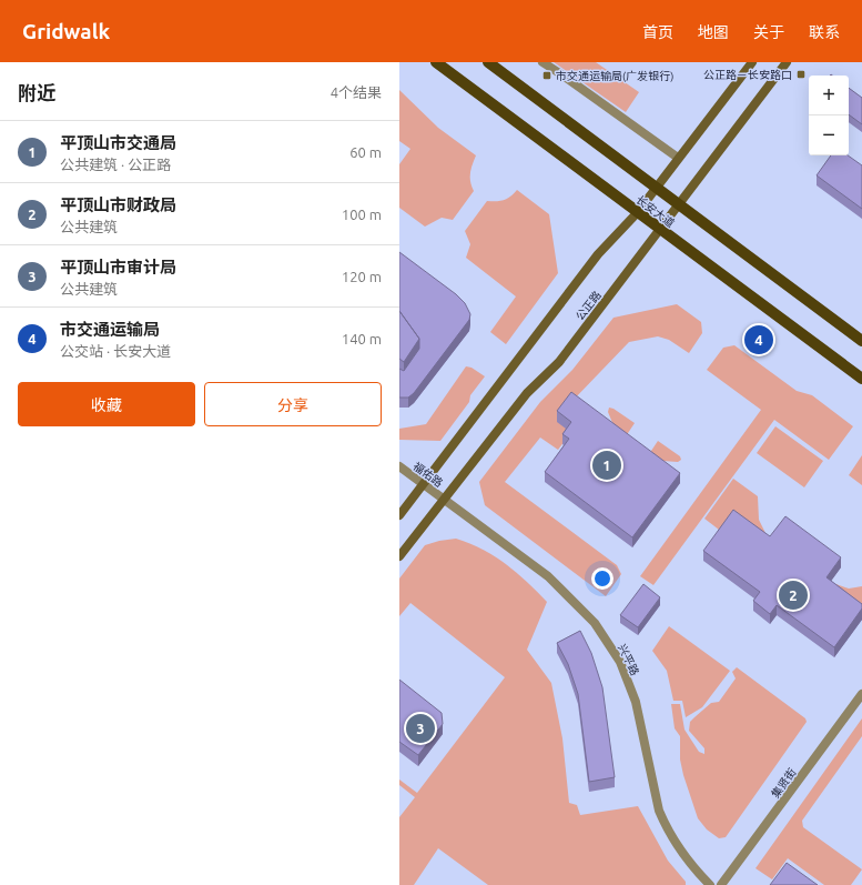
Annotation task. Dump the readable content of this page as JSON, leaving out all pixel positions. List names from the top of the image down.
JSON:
{
  "streets": {
    "main road": ["长安大道", "公正路"],
    "street": ["福佑路", "兴平路", "集贤街"]
  },
  "crossings": [
    ["长安大道", "公正路"],
    ["公正路", "福佑路"],
    ["公正路", "兴平路"],
    ["福佑路", "兴平路"]
  ],
  "places": {
    "transit": ["公正路－长安路口", "市交通运输局(广发银行)"]
  },
  "page": {
    "header": "Gridwalk",
    "nav": [
      "首页",
      "地图",
      "关于",
      "联系"
    ],
    "heading": ["附近", "4个结果"],
    "map_buttons": ["+", "−"],
    "list": [
      {
        "mark": "1",
        "name": "平顶山市交通局",
        "note": "公共建筑 · 公正路",
        "value": "60 m"
      },
      {
        "mark": "2",
        "name": "平顶山市财政局",
        "note": "公共建筑",
        "value": "100 m"
      },
      {
        "mark": "3",
        "name": "平顶山市审计局",
        "note": "公共建筑",
        "value": "120 m"
      },
      {
        "mark": "4",
        "name": "市交通运输局",
        "note": "公交站 · 长安大道",
        "value": "140 m"
      }
    ],
    "pins": [
      "4",
      "1",
      "2",
      "3"
    ],
    "buttons": ["收藏", "分享"]
  }
}
